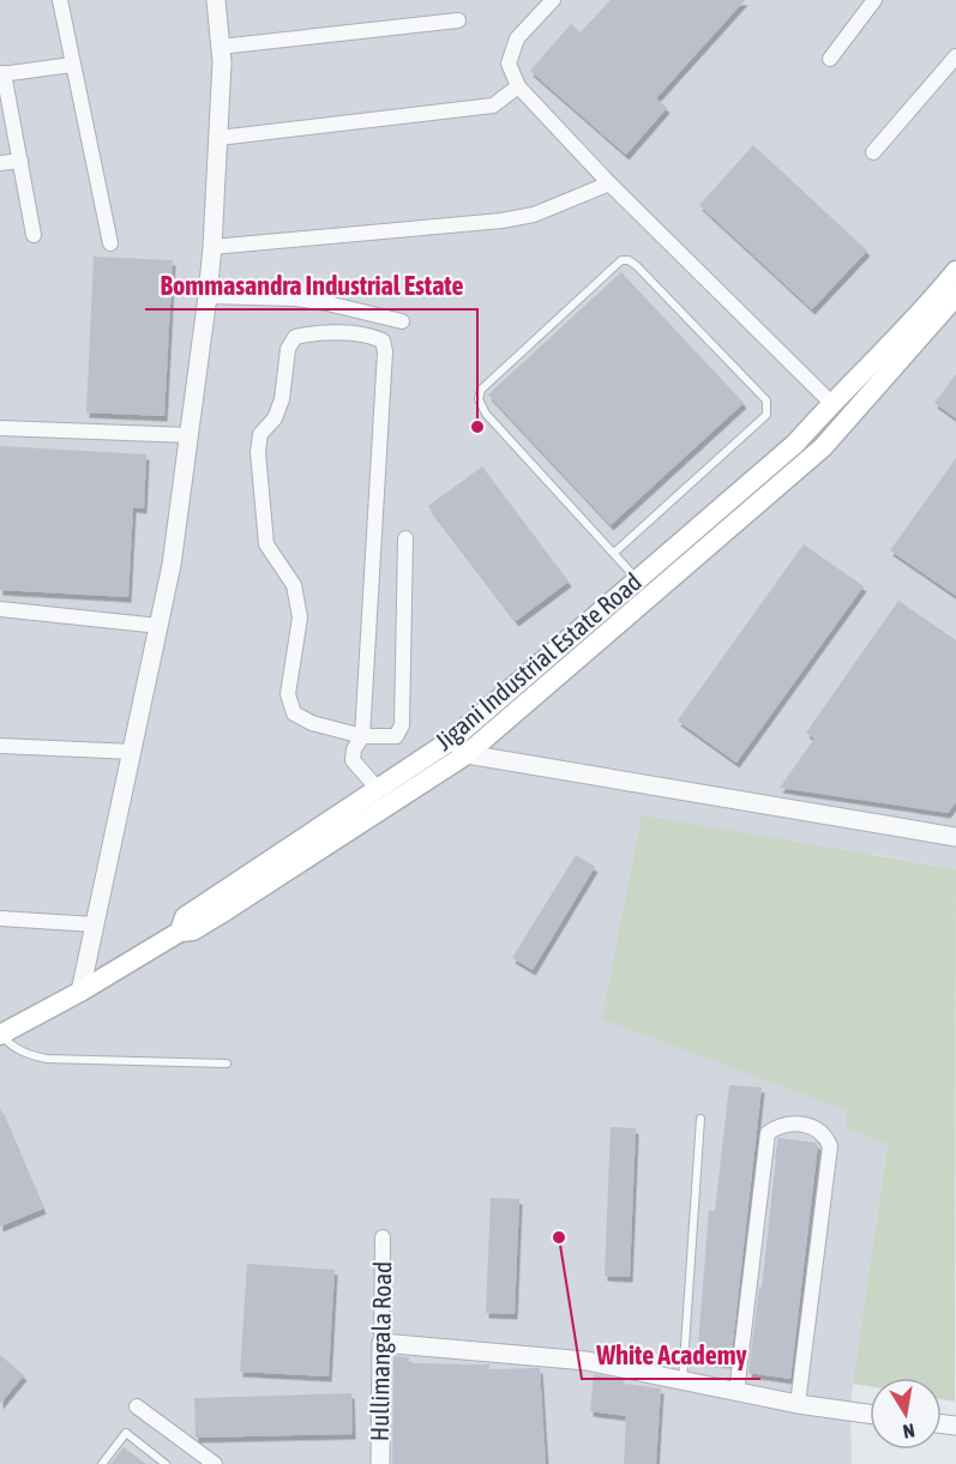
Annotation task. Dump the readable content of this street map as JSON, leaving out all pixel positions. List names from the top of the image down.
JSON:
{
  "streets": {
    "main road": ["Jigani Industrial Estate Road"],
    "street": ["Hullimangala Road"]
  },
  "places": ["Bommasandra Industrial Estate", "White Academy"],
  "north": "bottom"
}
